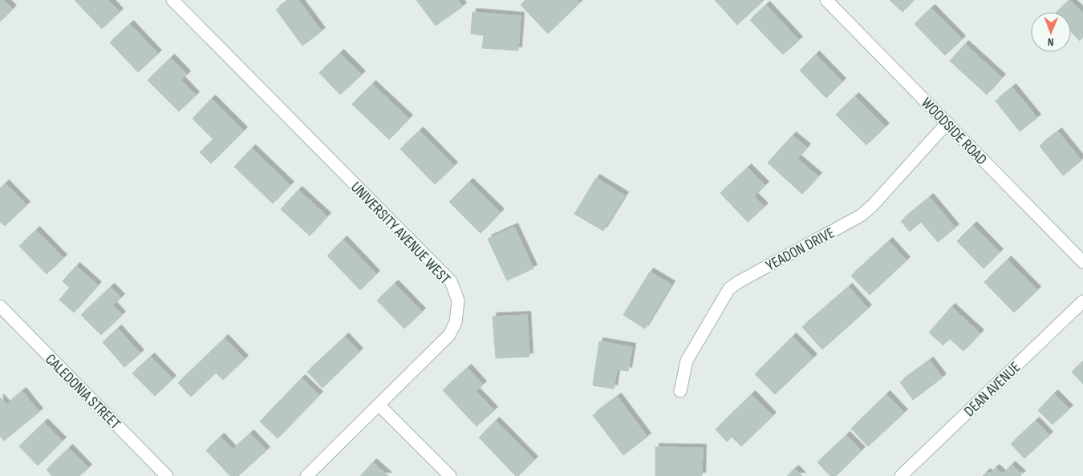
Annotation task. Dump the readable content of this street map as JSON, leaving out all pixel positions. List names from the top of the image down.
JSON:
{
  "streets": {
    "street": [
      "WOODSIDE ROAD",
      "UNIVERSITY AVENUE WEST",
      "YEADON DRIVE",
      "DEAN AVENUE",
      "CALEDONIA STREET"
    ]
  },
  "crossings": [
    ["WOODSIDE ROAD", "YEADON DRIVE"]
  ],
  "north": "bottom"
}
